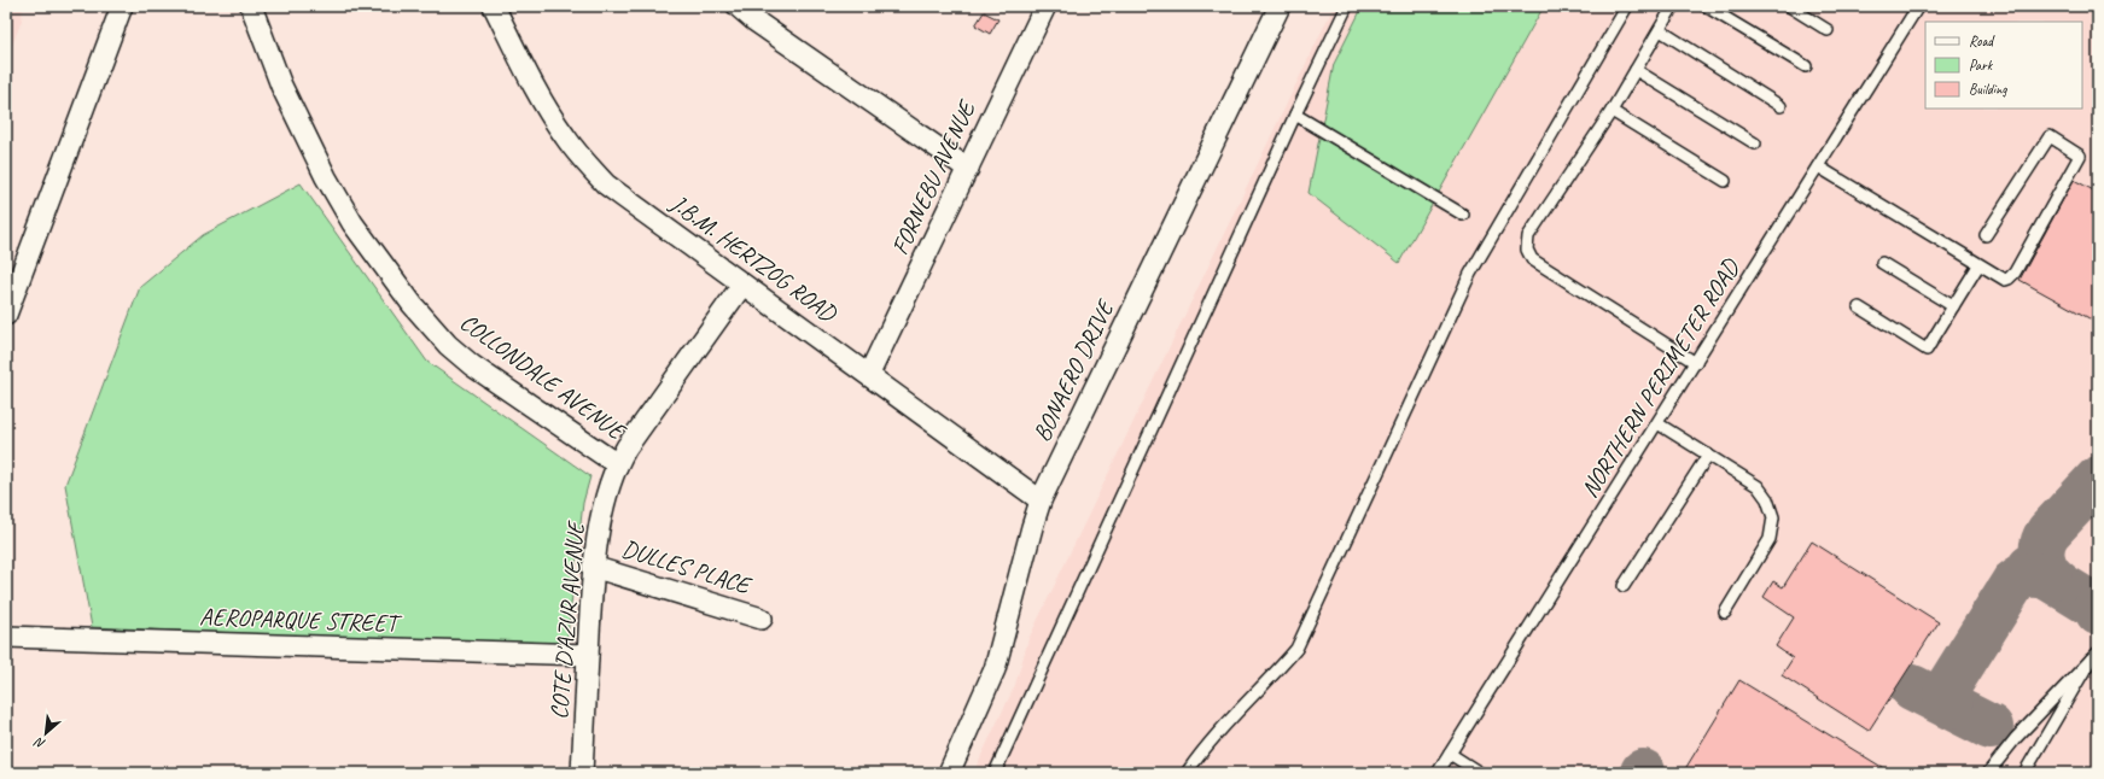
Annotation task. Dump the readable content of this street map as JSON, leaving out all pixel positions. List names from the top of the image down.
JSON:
{
  "streets": {
    "street": [
      "FORNEBU AVENUE",
      "J.B.M. HERTZOG ROAD",
      "BONAERO DRIVE",
      "COLLONDALE AVENUE",
      "DULLES PLACE",
      "AEROPARQUE STREET",
      "COTE D'AZUR AVENUE"
    ],
    "lane": ["NORTHERN PERIMETER ROAD"]
  },
  "crossings": [
    ["FORNEBU AVENUE", "J.B.M. HERTZOG ROAD"],
    ["J.B.M. HERTZOG ROAD", "BONAERO DRIVE"],
    ["J.B.M. HERTZOG ROAD", "COTE D'AZUR AVENUE"],
    ["COLLONDALE AVENUE", "COTE D'AZUR AVENUE"],
    ["DULLES PLACE", "COTE D'AZUR AVENUE"],
    ["AEROPARQUE STREET", "COTE D'AZUR AVENUE"]
  ],
  "legend": ["Road", "Park", "Building"],
  "north": "bottom left"
}
